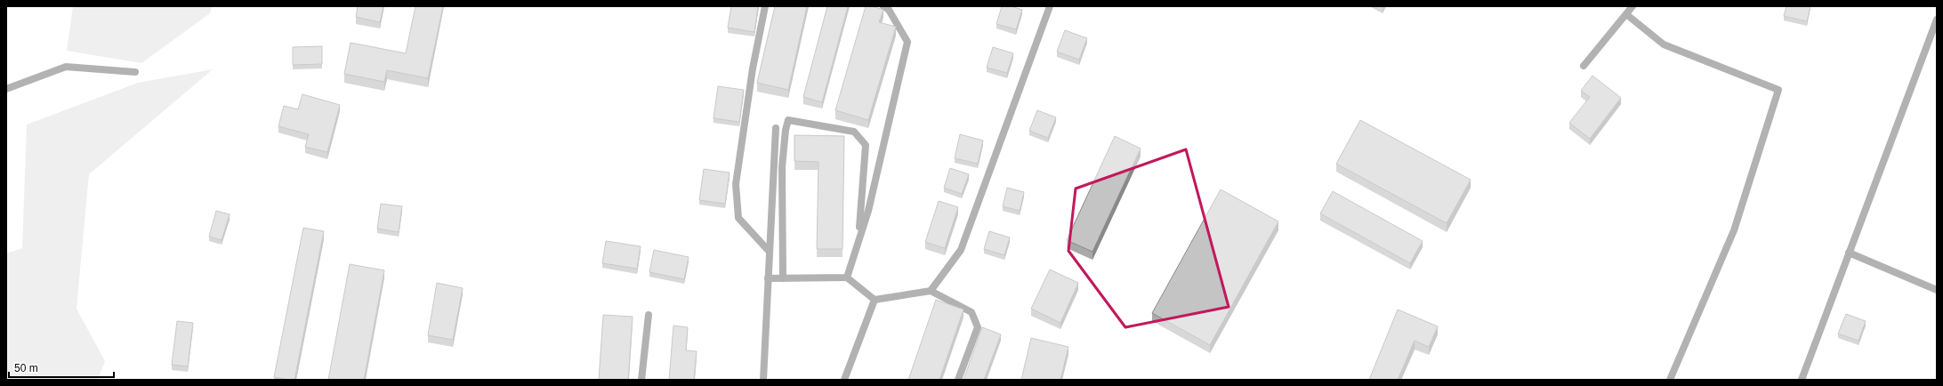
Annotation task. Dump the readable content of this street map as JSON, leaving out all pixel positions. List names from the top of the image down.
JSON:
{
  "scale_bar": "50 m"
}
